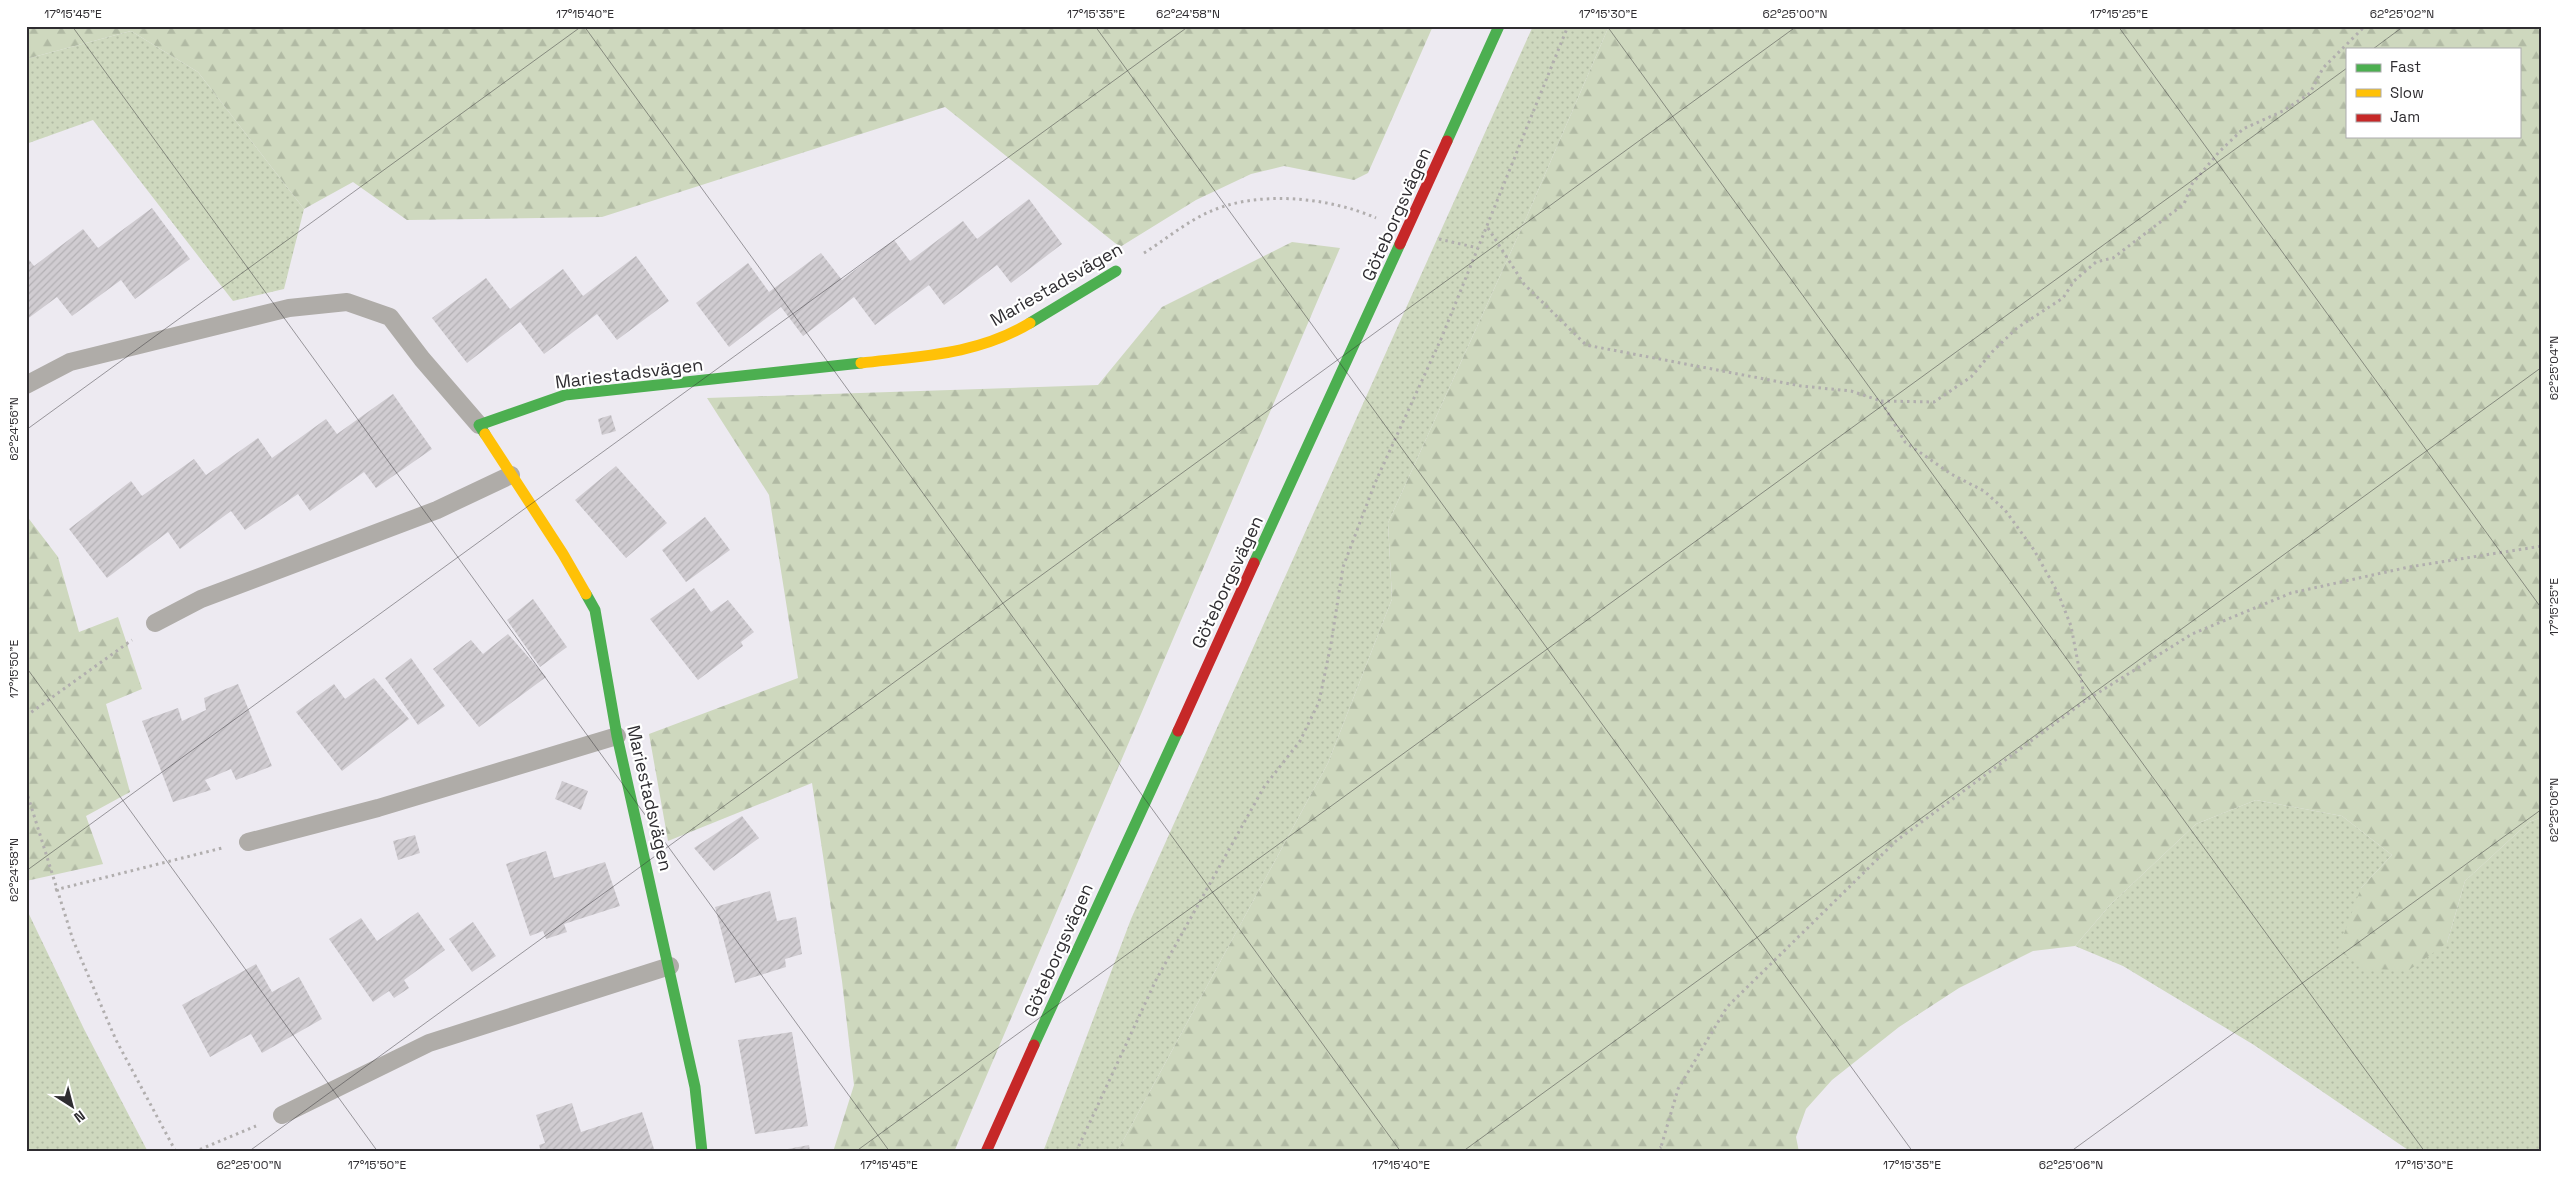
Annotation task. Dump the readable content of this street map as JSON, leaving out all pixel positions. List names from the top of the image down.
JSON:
{
  "streets": {
    "street": ["Göteborgsvägen", "Mariestadsvägen"]
  },
  "crossings": [
    ["Göteborgsvägen", "Mariestadsvägen"]
  ],
  "legend": ["Fast", "Slow", "Jam"],
  "north": "bottom right",
  "coordinates": [
    "17°15'45\"E",
    "17°15'40\"E",
    "17°15'35\"E",
    "62°24'58\"N",
    "17°15'30\"E",
    "62°25'00\"N",
    "17°15'25\"E",
    "62°25'02\"N",
    "62°25'04\"N",
    "62°24'56\"N",
    "17°15'50\"E",
    "62°25'06\"N"
  ]
}
